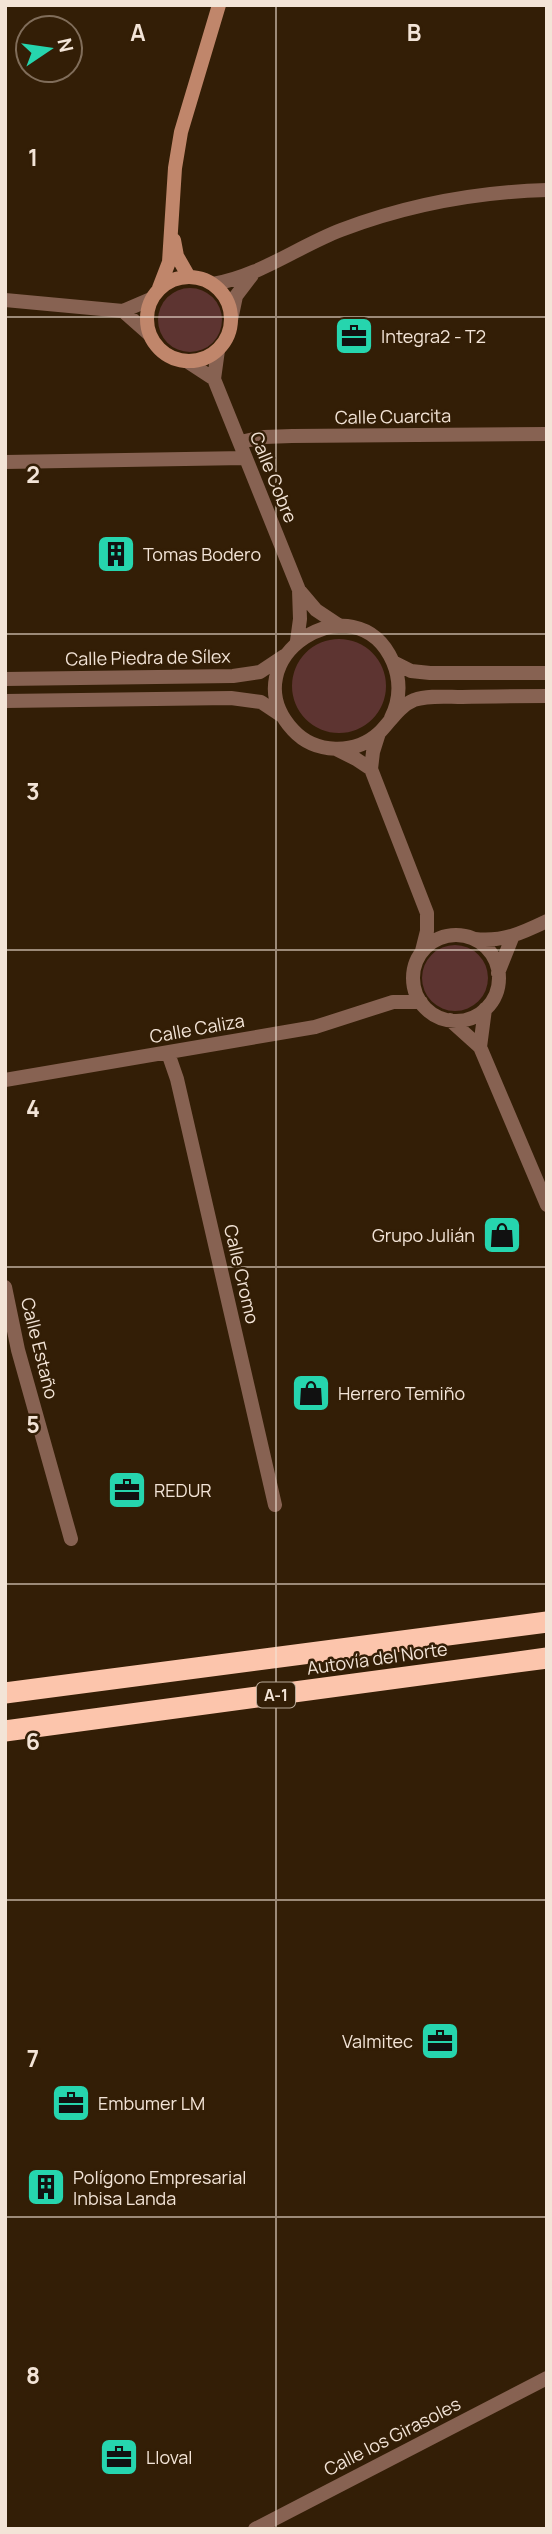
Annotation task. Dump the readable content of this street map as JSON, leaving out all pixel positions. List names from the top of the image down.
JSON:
{
  "streets": {
    "highway": ["Autovía del Norte", "A-1"],
    "street": [
      "Calle Cuarcita",
      "Calle Cobre",
      "Calle Piedra de Sílex",
      "Calle Caliza",
      "Calle Cromo",
      "Calle Estaño",
      "Calle los Girasoles"
    ]
  },
  "crossings": [
    ["Calle Cuarcita", "Calle Cobre"],
    ["Calle Cobre", "Calle Piedra de Sílex"],
    ["Calle Caliza", "Calle Cromo"]
  ],
  "places": {
    "office": [
      "Integra2 - T2",
      "REDUR",
      "Valmitec",
      "Embumer LM",
      "Lloval"
    ],
    "building": ["Tomas Bodero", "Polígono Empresarial Inbisa Landa"],
    "shop": ["Grupo Julián", "Herrero Temiño"]
  },
  "north": "right",
  "grid": {
    "columns": ["A", "B"],
    "rows": [
      "1",
      "2",
      "3",
      "4",
      "5",
      "6",
      "7",
      "8"
    ]
  }
}
